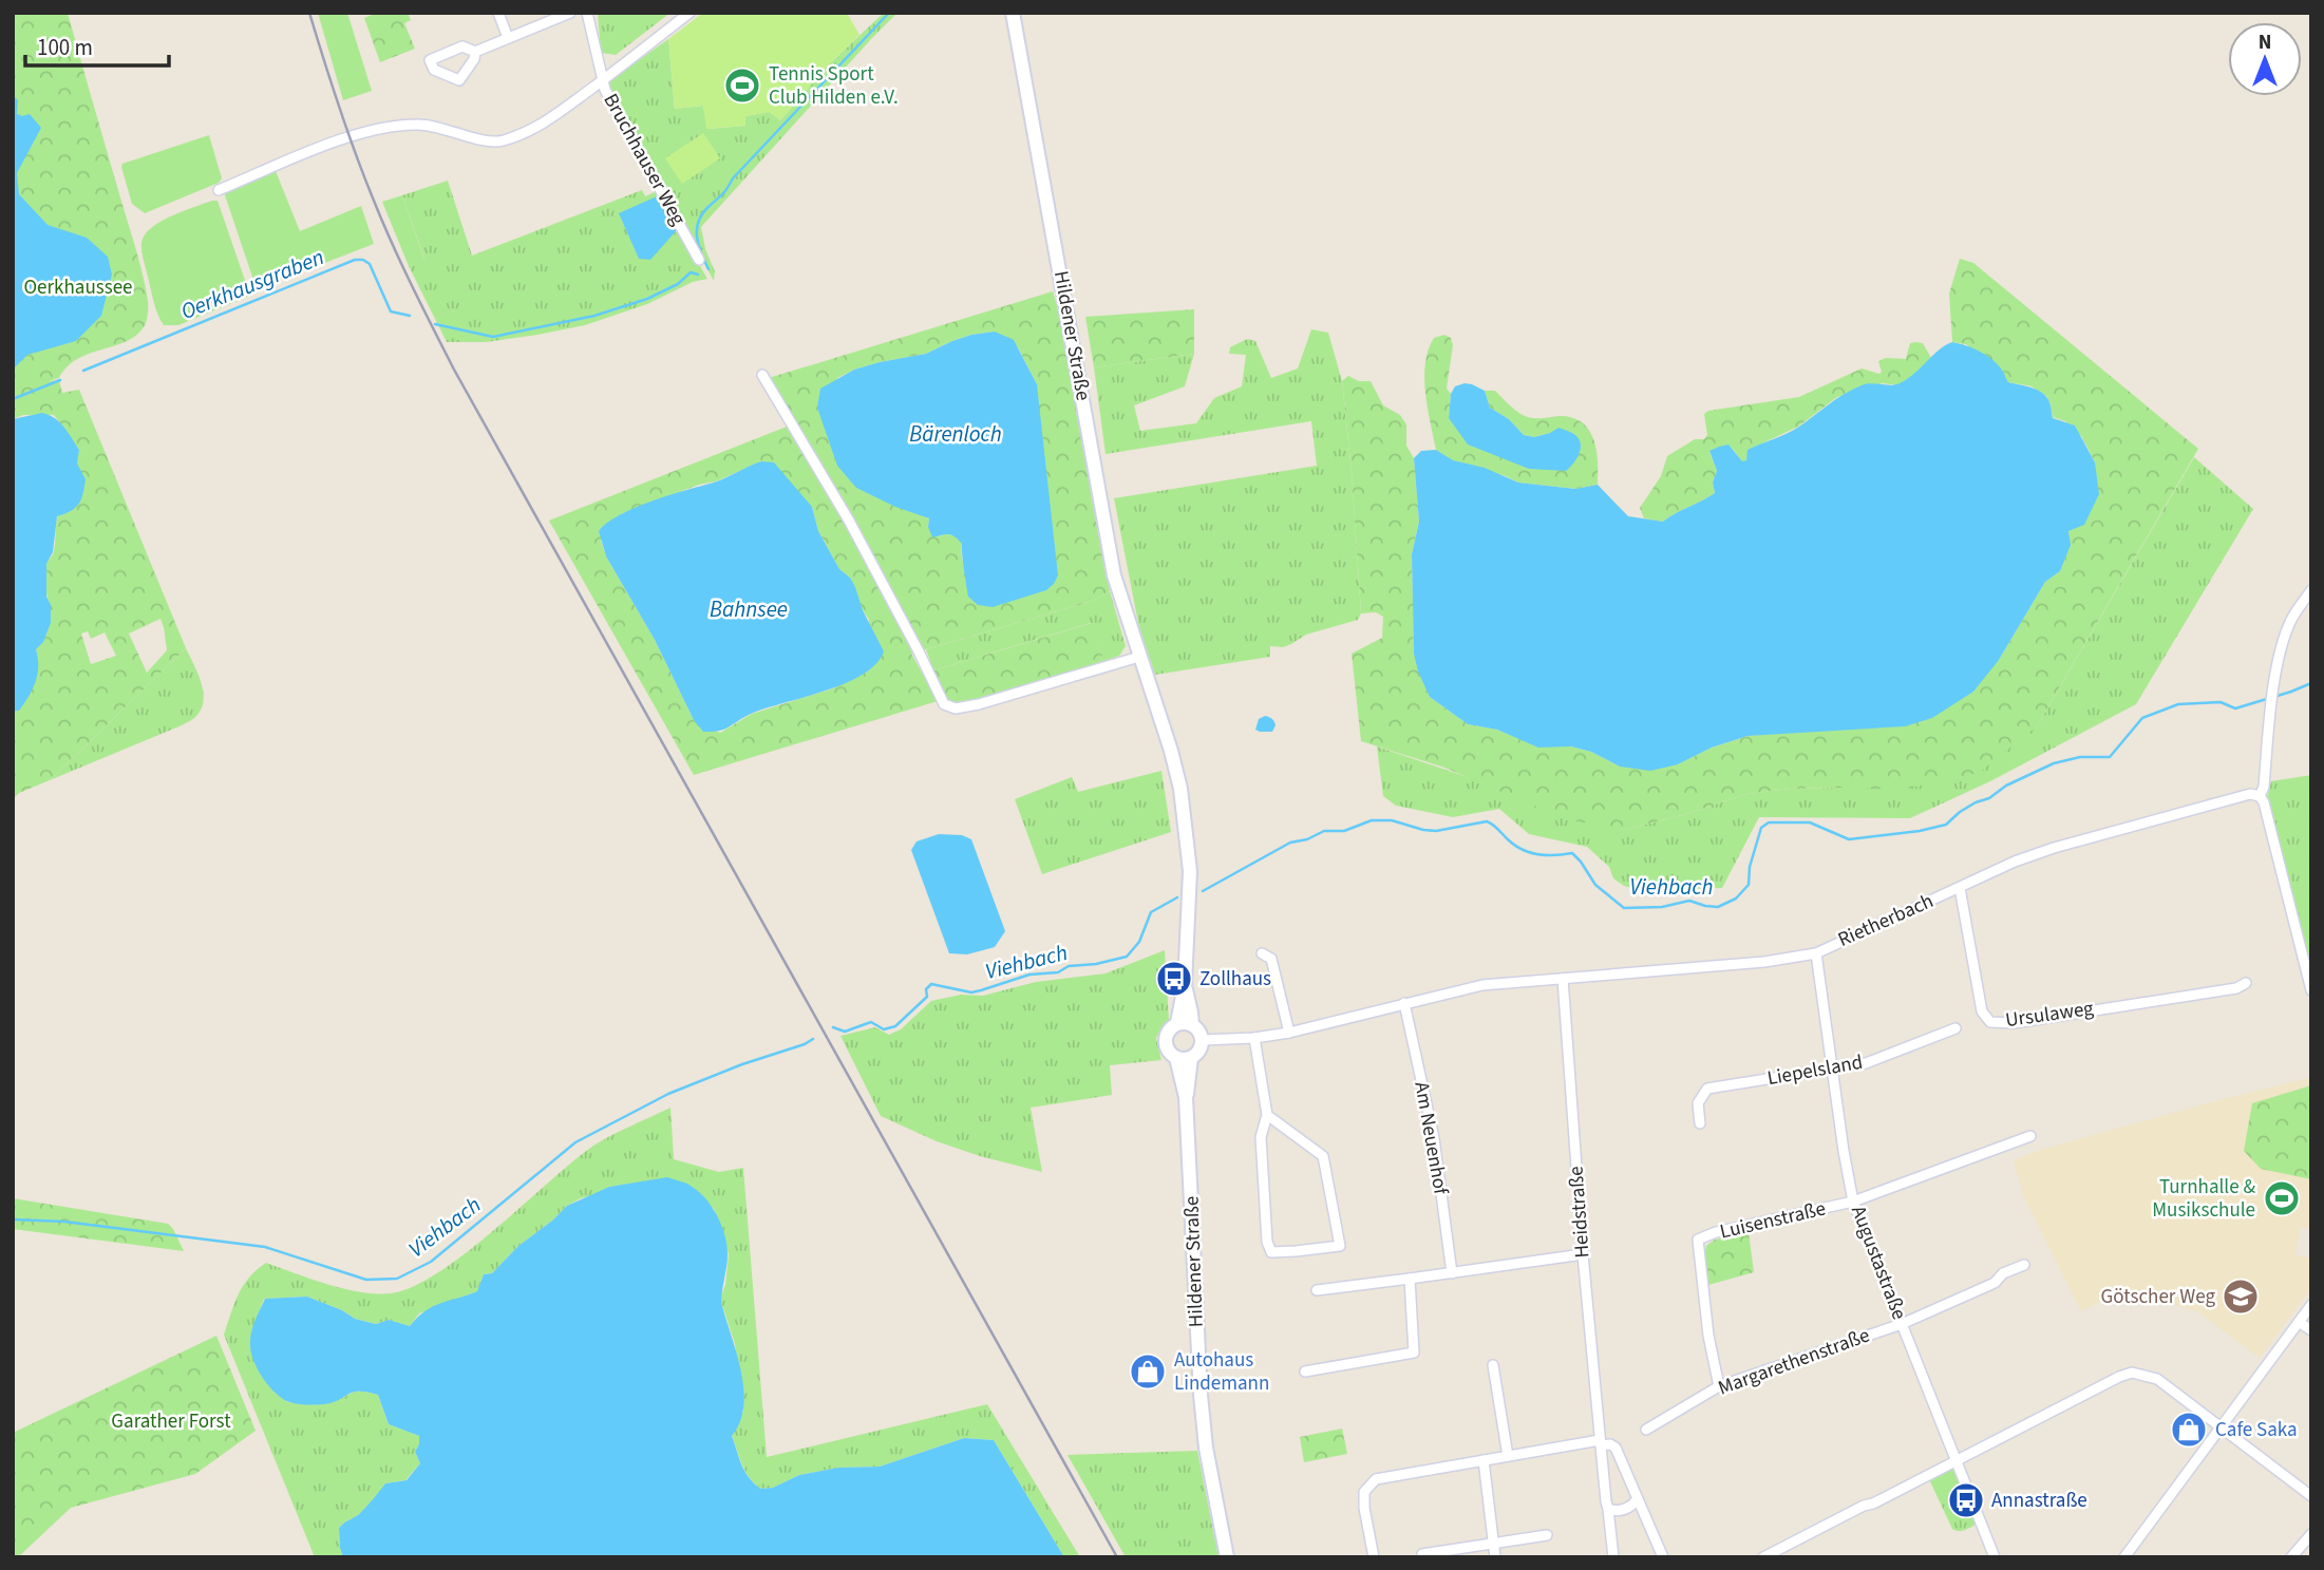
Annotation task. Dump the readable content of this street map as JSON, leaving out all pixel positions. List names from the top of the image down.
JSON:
{
  "streets": {
    "main road": ["Hildener Straße"],
    "street": [
      "Bruchhauser Weg",
      "Rietherbach",
      "Ursulaweg",
      "Liepelsland",
      "Am Neuenhof",
      "Heidstraße",
      "Luisenstraße",
      "Augustastraße",
      "Margarethenstraße"
    ]
  },
  "crossings": [
    ["Hildener Straße", "Rietherbach"],
    ["Rietherbach", "Ursulaweg"],
    ["Rietherbach", "Am Neuenhof"],
    ["Rietherbach", "Heidstraße"],
    ["Rietherbach", "Augustastraße"],
    ["Liepelsland", "Augustastraße"],
    ["Luisenstraße", "Augustastraße"],
    ["Luisenstraße", "Margarethenstraße"],
    ["Augustastraße", "Margarethenstraße"]
  ],
  "water": [
    "Oerkhausgraben",
    "Bärenloch",
    "Bahnsee",
    "Viehbach"
  ],
  "parks": ["Oerkhaussee", "Garather Forst"],
  "places": {
    "sports": ["Tennis Sport Club Hilden e.V.", "Turnhalle & Musikschule"],
    "bus stop": ["Zollhaus", "Annastraße"],
    "school or university": ["Götscher Weg"],
    "shop": ["Autohaus Lindemann", "Cafe Saka"]
  },
  "scale_bar": "100 m",
  "north": "top"
}
